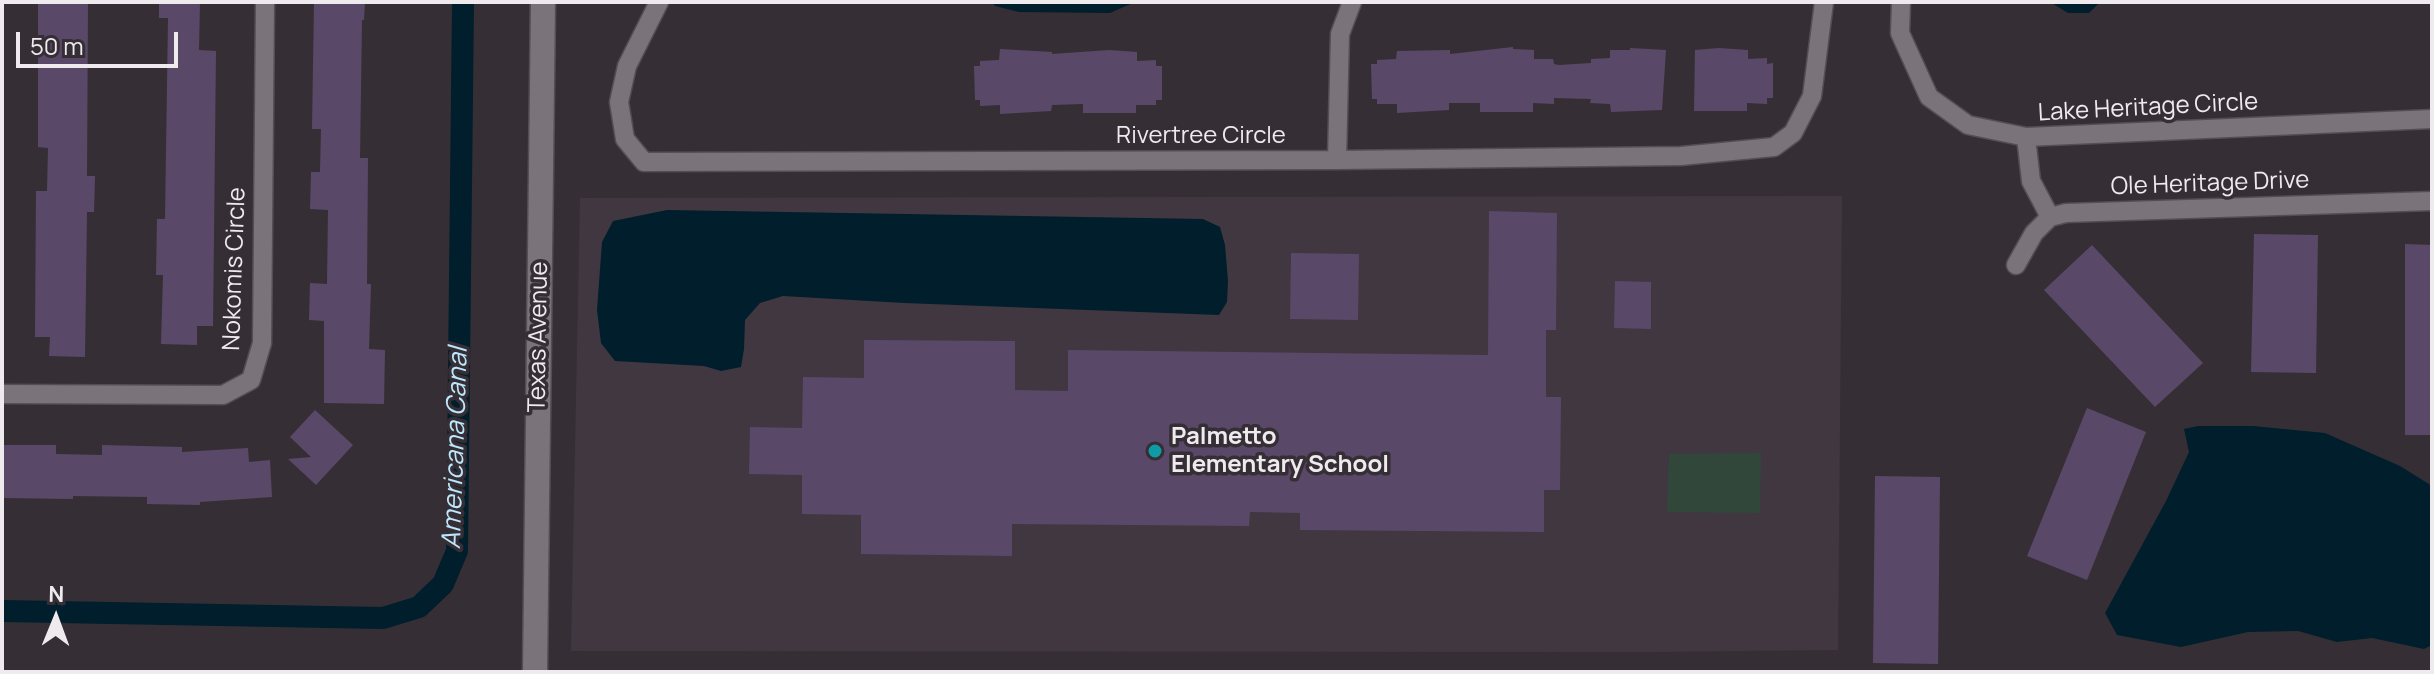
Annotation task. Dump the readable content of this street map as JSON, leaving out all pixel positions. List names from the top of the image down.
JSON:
{
  "streets": {
    "street": [
      "Lake Heritage Circle",
      "Rivertree Circle",
      "Ole Heritage Drive",
      "Nokomis Circle",
      "Texas Avenue"
    ]
  },
  "water": ["Americana Canal"],
  "places": ["Palmetto Elementary School"],
  "scale_bar": "50 m",
  "north": "top"
}
